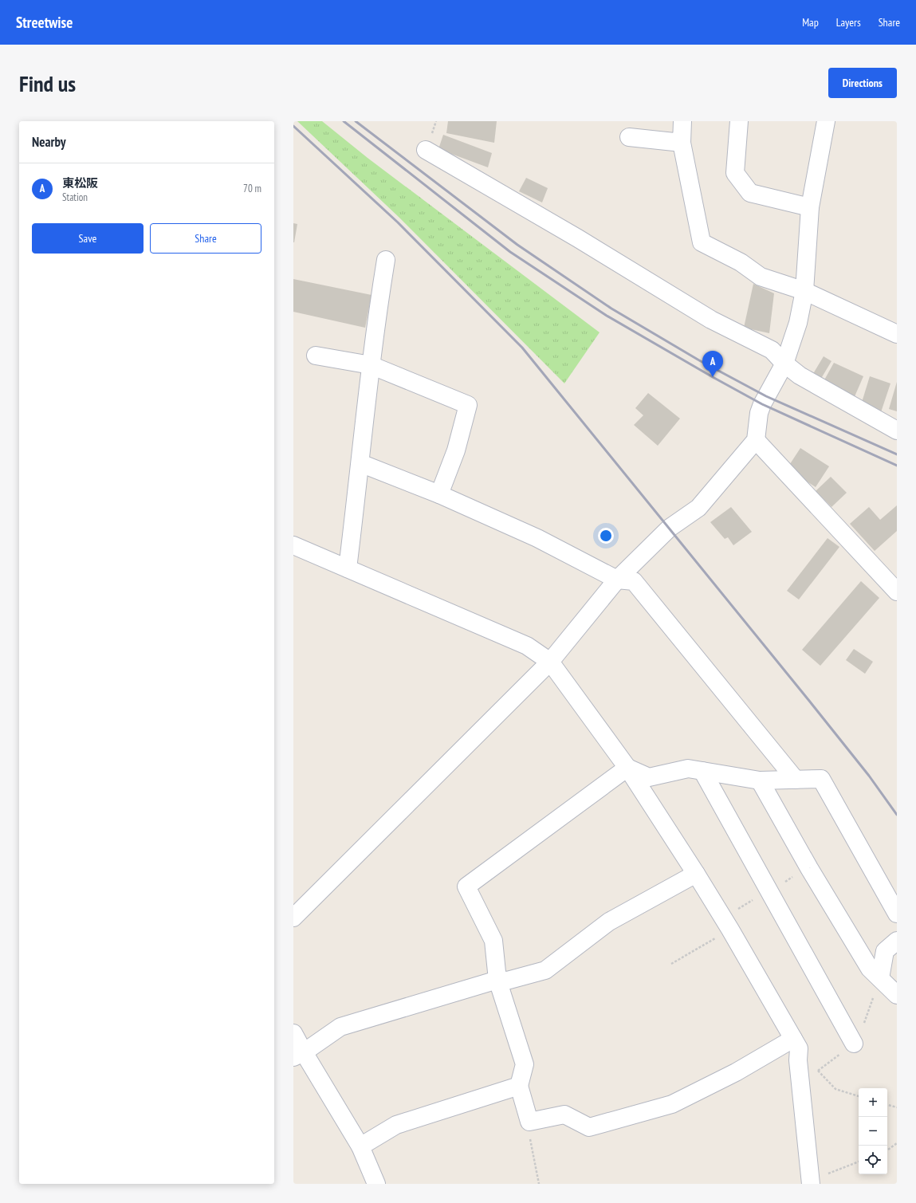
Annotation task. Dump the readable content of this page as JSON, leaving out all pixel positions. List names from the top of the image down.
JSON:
{
  "page": {
    "header": "Streetwise",
    "nav": ["Map", "Layers", "Share"],
    "buttons": [
      "Directions",
      ["Save", "Share"]
    ],
    "title": "Find us",
    "heading": "Nearby",
    "list": [
      {
        "mark": "A",
        "name": "東松阪",
        "note": "Station",
        "value": "70 m"
      }
    ],
    "pins": "A",
    "map_buttons": ["+", "−"]
  }
}
